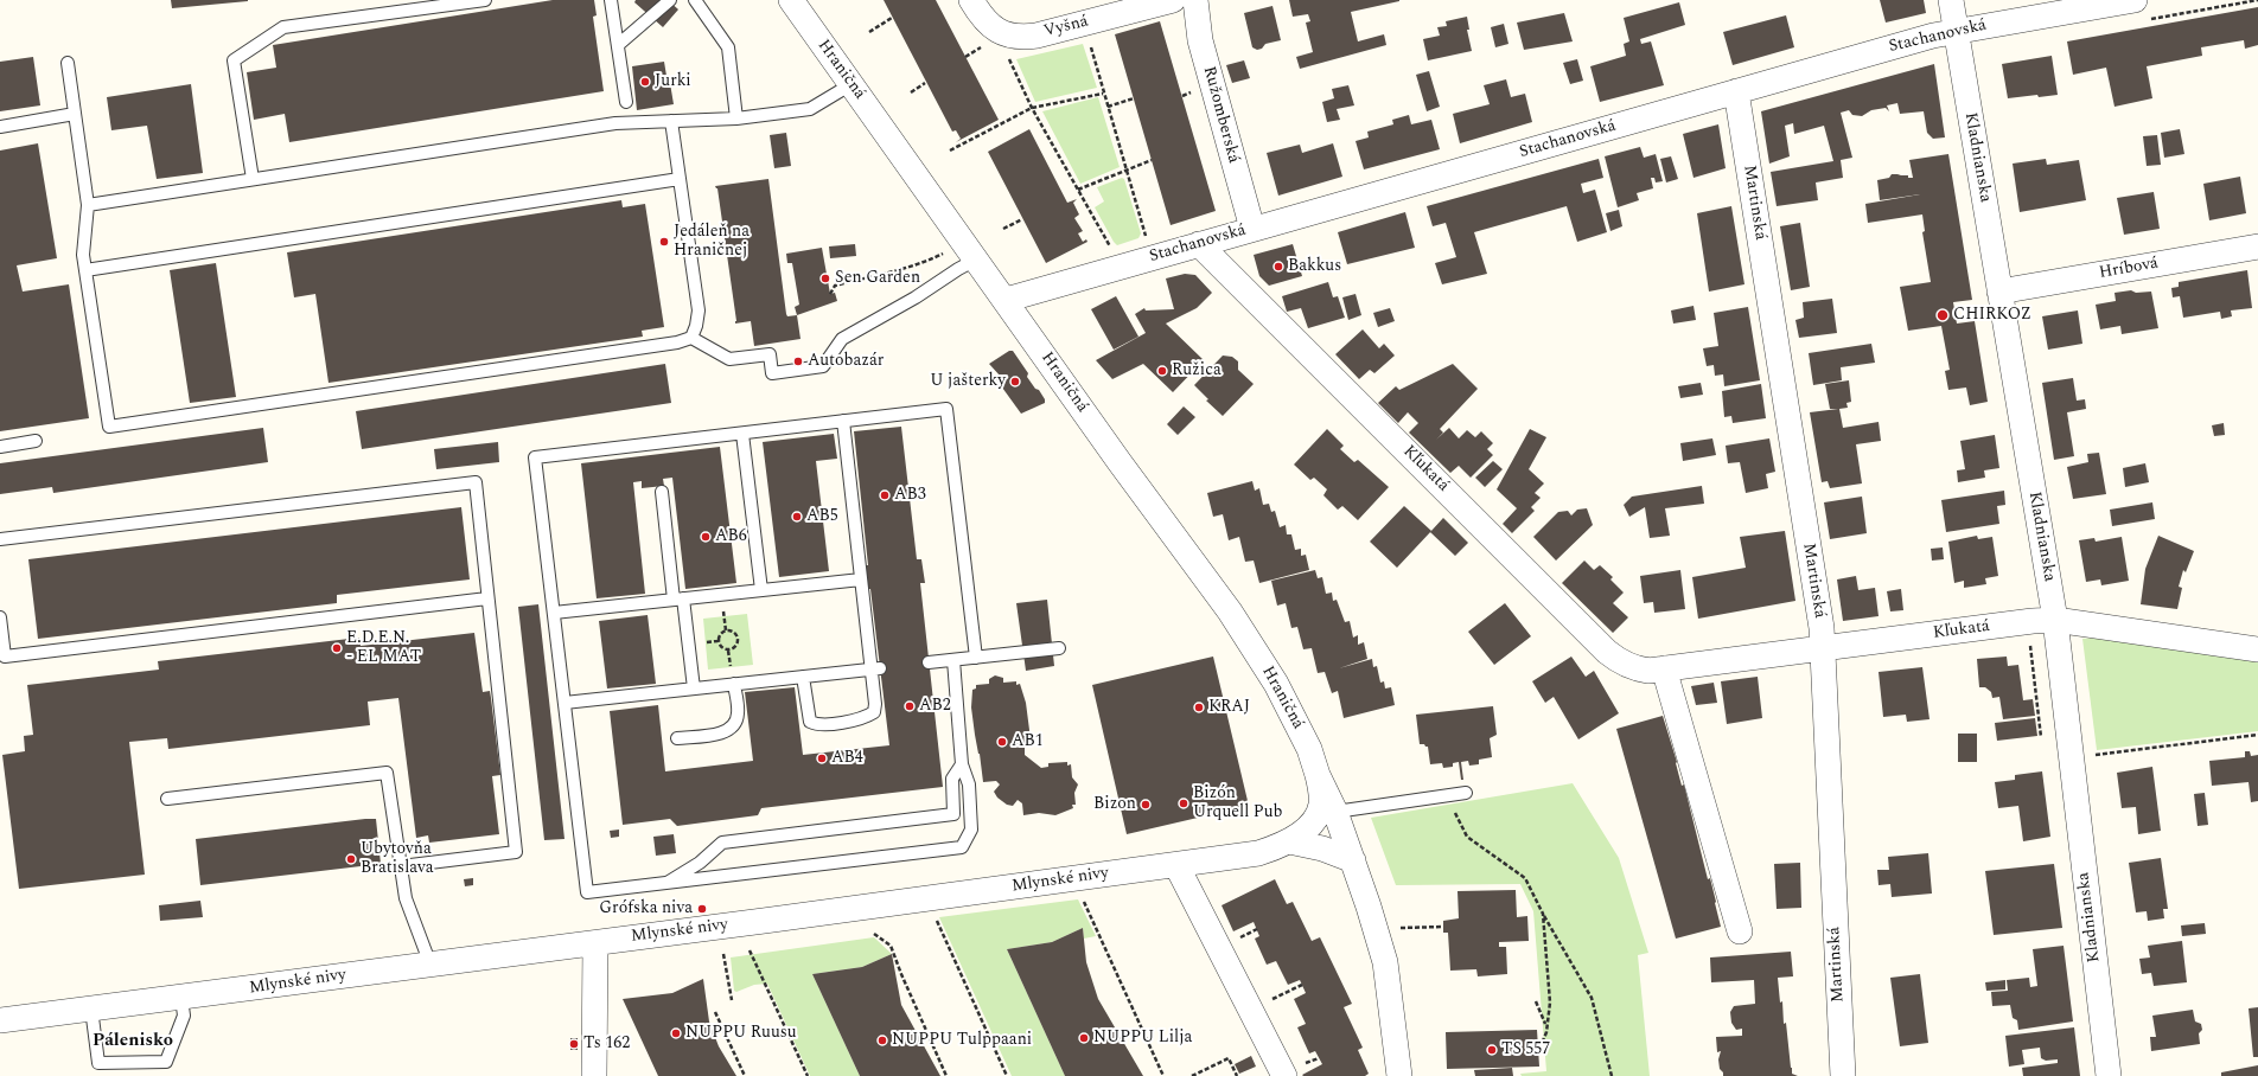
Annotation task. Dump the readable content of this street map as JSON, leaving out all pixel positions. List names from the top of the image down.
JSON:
{
  "streets": {
    "street": [
      "Vyšná",
      "Stachanovská",
      "Hraničná",
      "Ružomberská",
      "Kladnianska",
      "Martinská",
      "Hríbová",
      "Kľukatá",
      "Mlynské nivy"
    ]
  },
  "crossings": [
    ["Stachanovská", "Hraničná"],
    ["Stachanovská", "Ružomberská"],
    ["Stachanovská", "Kladnianska"],
    ["Stachanovská", "Martinská"],
    ["Stachanovská", "Kľukatá"],
    ["Hraničná", "Mlynské nivy"],
    ["Kladnianska", "Hríbová"],
    ["Kladnianska", "Kľukatá"],
    ["Martinská", "Kľukatá"]
  ],
  "districts": ["Pálenisko"],
  "places": [
    "Jurki",
    "Jedáleň na Hraničnej",
    "Bakkus",
    "Sen Garden",
    "CHIRKOZ",
    "Autobazár",
    "Ružica",
    "U jašterky",
    "AB3",
    "AB5",
    "AB6",
    "E.D.E.N. - EL MAT",
    "AB2",
    "KRAJ",
    "AB1",
    "AB4",
    "Bizón Urquell Pub",
    "Bizon",
    "Ubytovňa Bratislava",
    "Grófska niva",
    "NUPPU Ruusu",
    "NUPPU Lilja",
    "NUPPU Tulppaani",
    "Ts 162",
    "TS 557"
  ]
}
